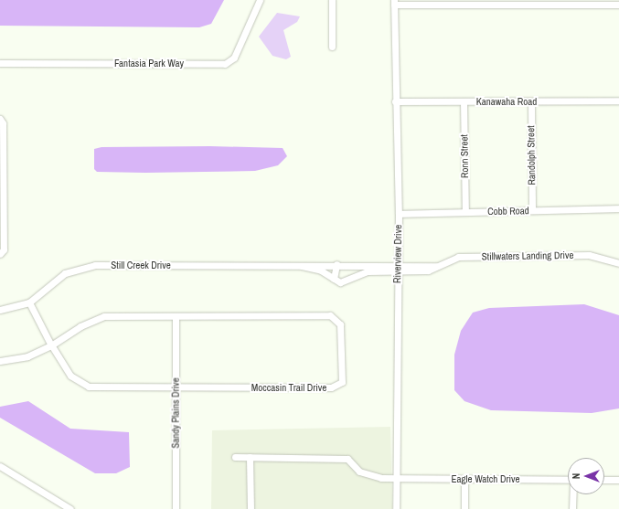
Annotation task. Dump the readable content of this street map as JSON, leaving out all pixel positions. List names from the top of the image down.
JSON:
{
  "streets": {
    "street": [
      "Fantasia Park Way",
      "Kanawaha Road",
      "Randolph Street",
      "Ronn Street",
      "Cobb Road",
      "Riverview Drive",
      "Stillwaters Landing Drive",
      "Still Creek Drive",
      "Moccasin Trail Drive",
      "Sandy Plains Drive",
      "Eagle Watch Drive"
    ]
  },
  "crossings": [
    ["Kanawaha Road", "Randolph Street"],
    ["Kanawaha Road", "Ronn Street"],
    ["Kanawaha Road", "Riverview Drive"],
    ["Randolph Street", "Cobb Road"],
    ["Ronn Street", "Cobb Road"],
    ["Cobb Road", "Riverview Drive"],
    ["Riverview Drive", "Stillwaters Landing Drive"],
    ["Riverview Drive", "Still Creek Drive"],
    ["Riverview Drive", "Eagle Watch Drive"],
    ["Stillwaters Landing Drive", "Still Creek Drive"],
    ["Still Creek Drive", "Moccasin Trail Drive"],
    ["Moccasin Trail Drive", "Sandy Plains Drive"]
  ],
  "north": "left"
}
